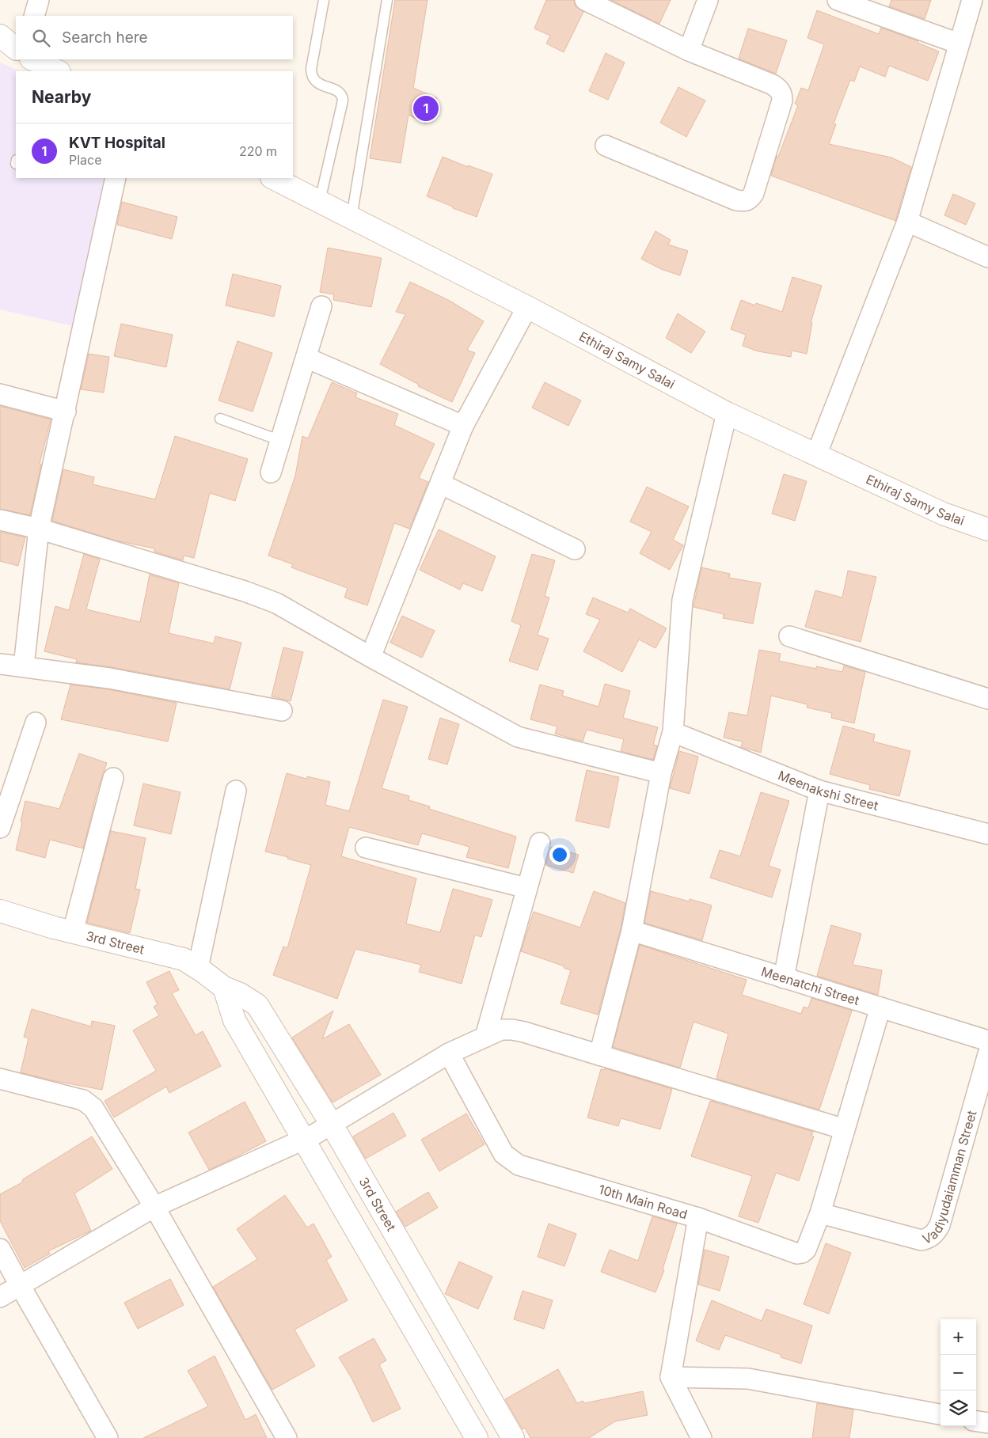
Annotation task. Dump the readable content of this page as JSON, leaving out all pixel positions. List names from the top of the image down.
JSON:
{
  "streets": {
    "street": [
      "Ethiraj Samy Salai",
      "Meenakshi Street",
      "3rd Street",
      "Meenatchi Street",
      "Vadiyudaiamman Street",
      "10th Main Road"
    ]
  },
  "page": {
    "search": "Search here",
    "heading": "Nearby",
    "pins": "1",
    "list": [
      {
        "mark": "1",
        "name": "KVT Hospital",
        "note": "Place",
        "value": "220 m"
      }
    ],
    "map_buttons": ["+", "−"]
  }
}
